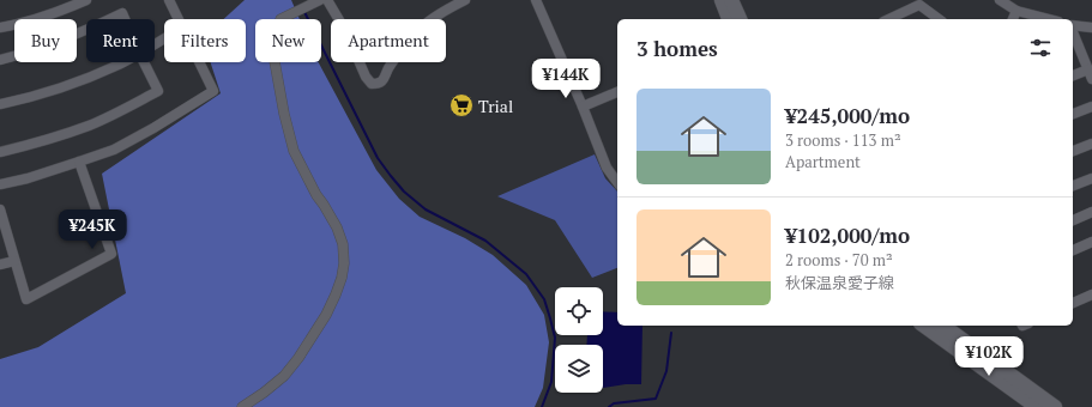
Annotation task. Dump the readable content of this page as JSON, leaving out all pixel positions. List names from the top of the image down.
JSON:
{
  "places": {
    "supermarket": ["Trial"]
  },
  "page": {
    "chip": [
      "Buy",
      "Rent",
      "Filters",
      "New",
      "Apartment"
    ],
    "heading": "3 homes",
    "price": ["¥144K", "¥245K", "¥102K"],
    "list": [
      {
        "name": "¥245,000/mo",
        "note": "3 rooms · 113 m² · Apartment"
      },
      {
        "name": "¥102,000/mo",
        "note": "2 rooms · 70 m² · 秋保温泉愛子線"
      }
    ]
  }
}
